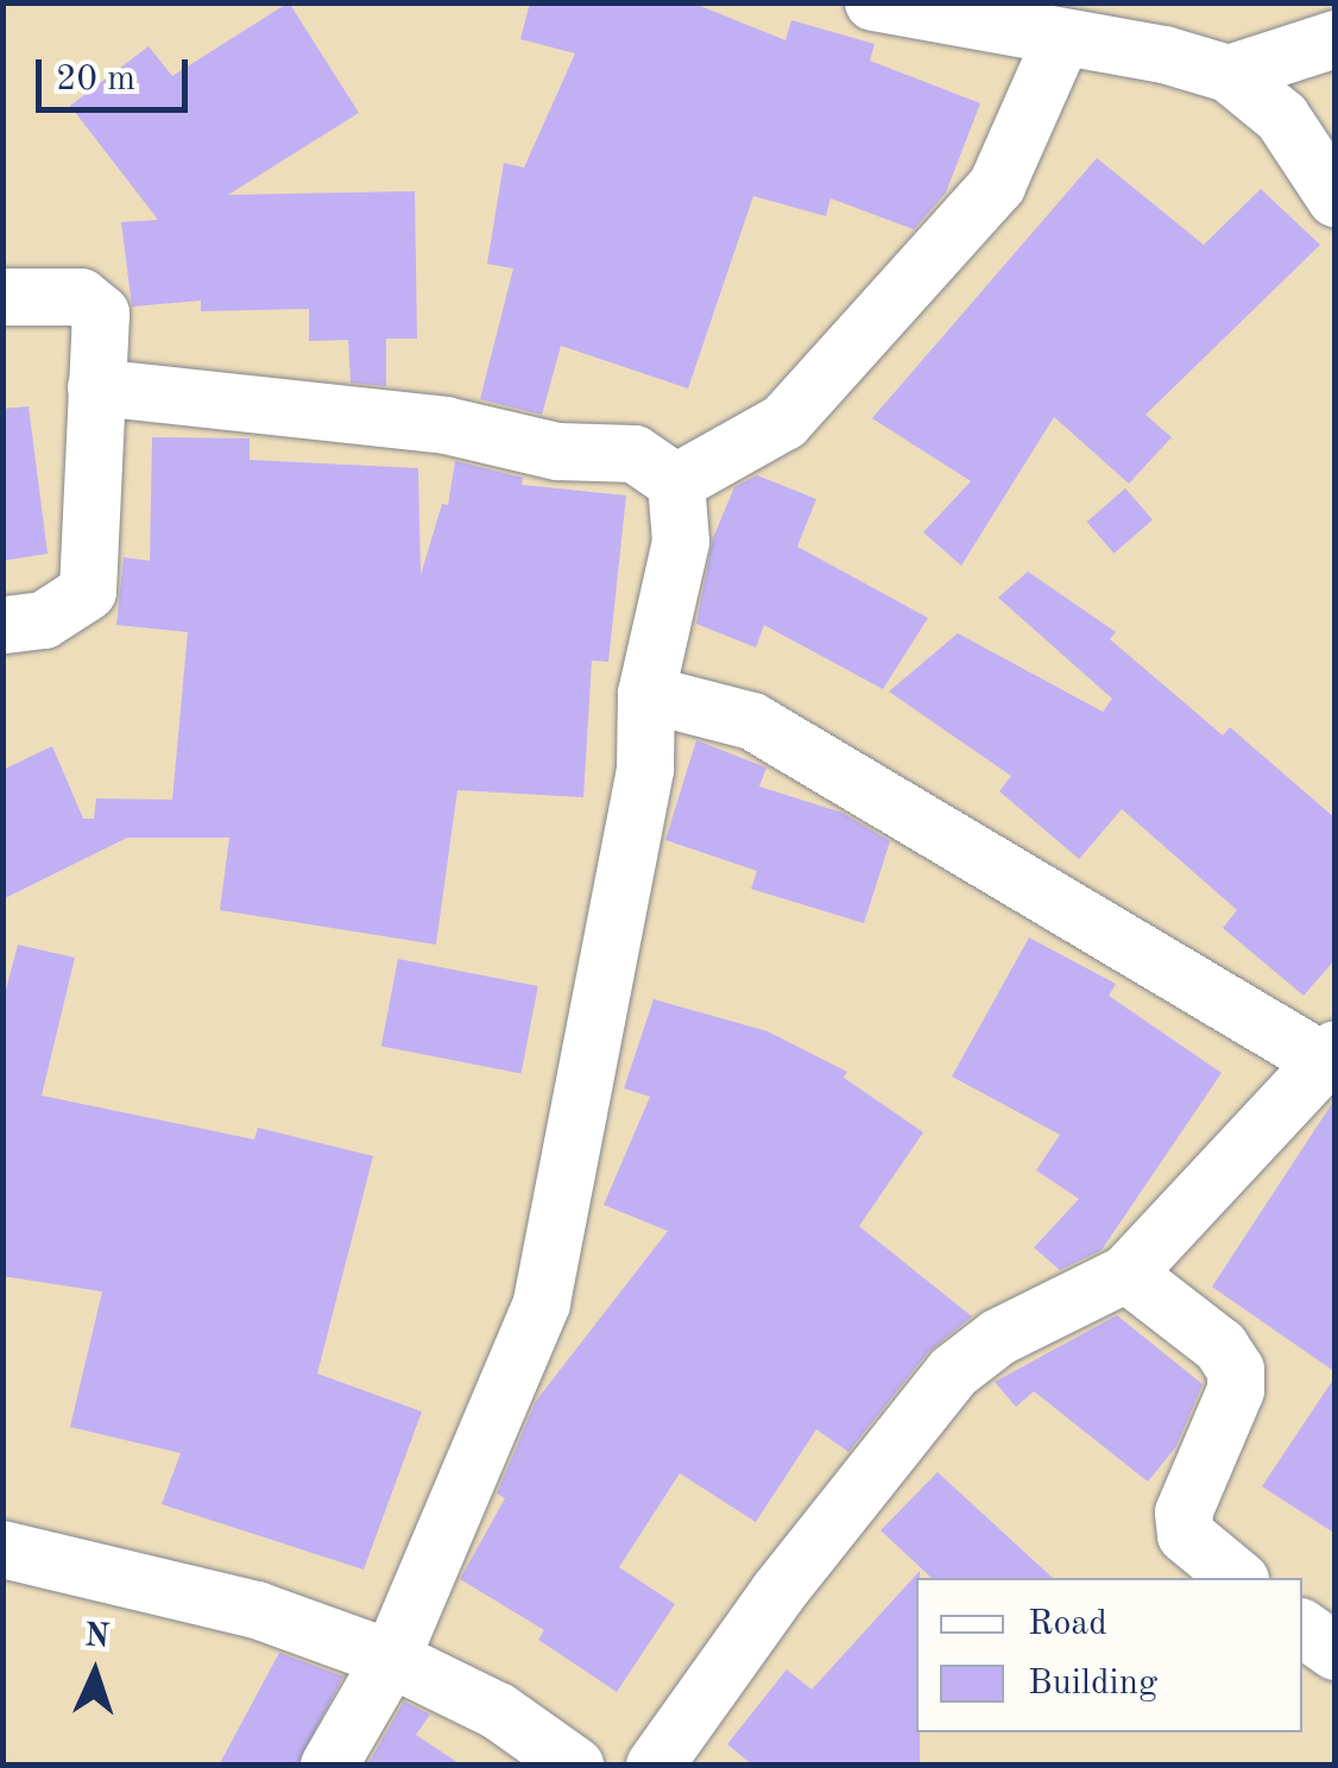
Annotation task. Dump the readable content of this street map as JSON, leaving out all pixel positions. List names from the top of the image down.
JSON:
{
  "legend": ["Road", "Building"],
  "scale_bar": "20 m",
  "north": "top"
}
